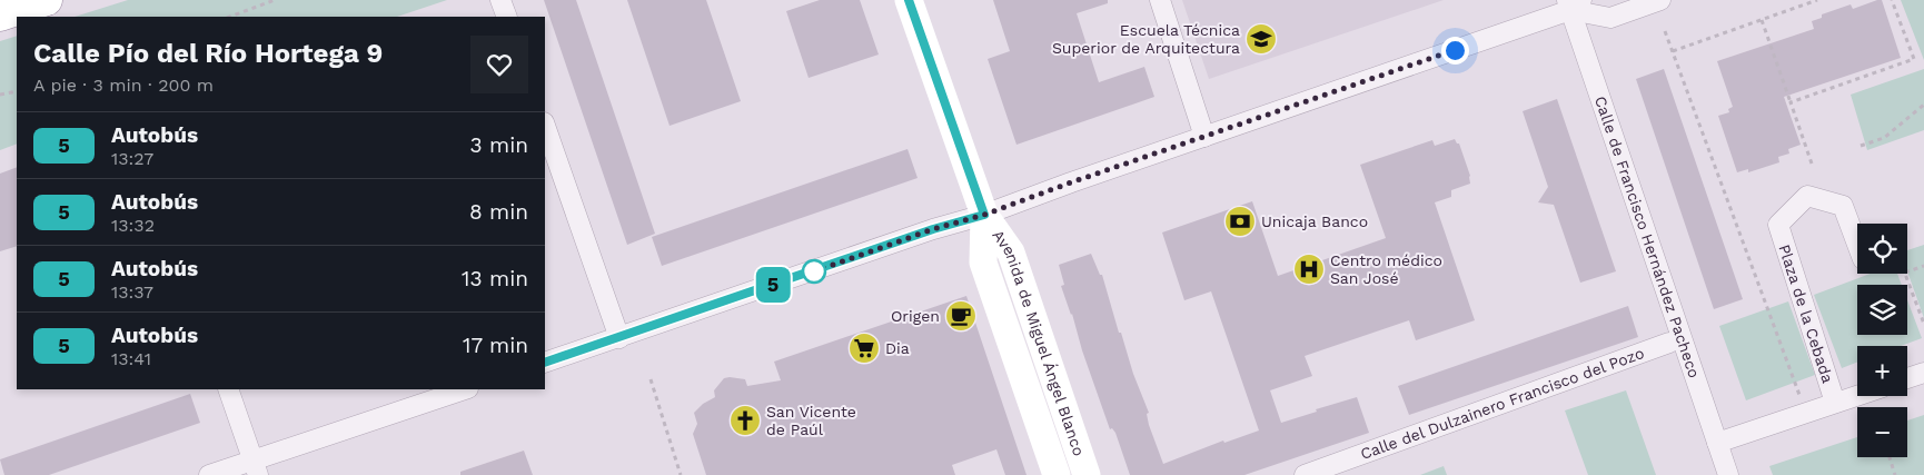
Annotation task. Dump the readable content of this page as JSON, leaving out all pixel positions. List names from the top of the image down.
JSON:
{
  "streets": {
    "street": [
      "Calle de Francisco Hernández Pacheco",
      "Plaza de la Cebada",
      "Avenida de Miguel Ángel Blanco",
      "Calle del Dulzainero Francisco del Pozo"
    ]
  },
  "crossings": [
    ["Calle de Francisco Hernández Pacheco", "Plaza de la Cebada"]
  ],
  "places": {
    "school or university": ["Escuela Técnica Superior de Arquitectura"],
    "bank": ["Unicaja Banco"],
    "hospital": ["Centro médico San José"],
    "cafe": ["Origen"],
    "supermarket": ["Dia"],
    "church": ["San Vicente de Paúl"]
  },
  "lines": ["bus line 5"],
  "page": {
    "on_map": "5",
    "heading": ["Calle Pío del Río Hortega 9", "A pie · 3 min · 200 m"],
    "list": [
      {
        "mark": "5",
        "name": "Autobús",
        "note": "13:27",
        "value": "3 min"
      },
      {
        "mark": "5",
        "name": "Autobús",
        "note": "13:32",
        "value": "8 min"
      },
      {
        "mark": "5",
        "name": "Autobús",
        "note": "13:37",
        "value": "13 min"
      },
      {
        "mark": "5",
        "name": "Autobús",
        "note": "13:41",
        "value": "17 min"
      }
    ],
    "map_buttons": ["+", "−"]
  }
}
